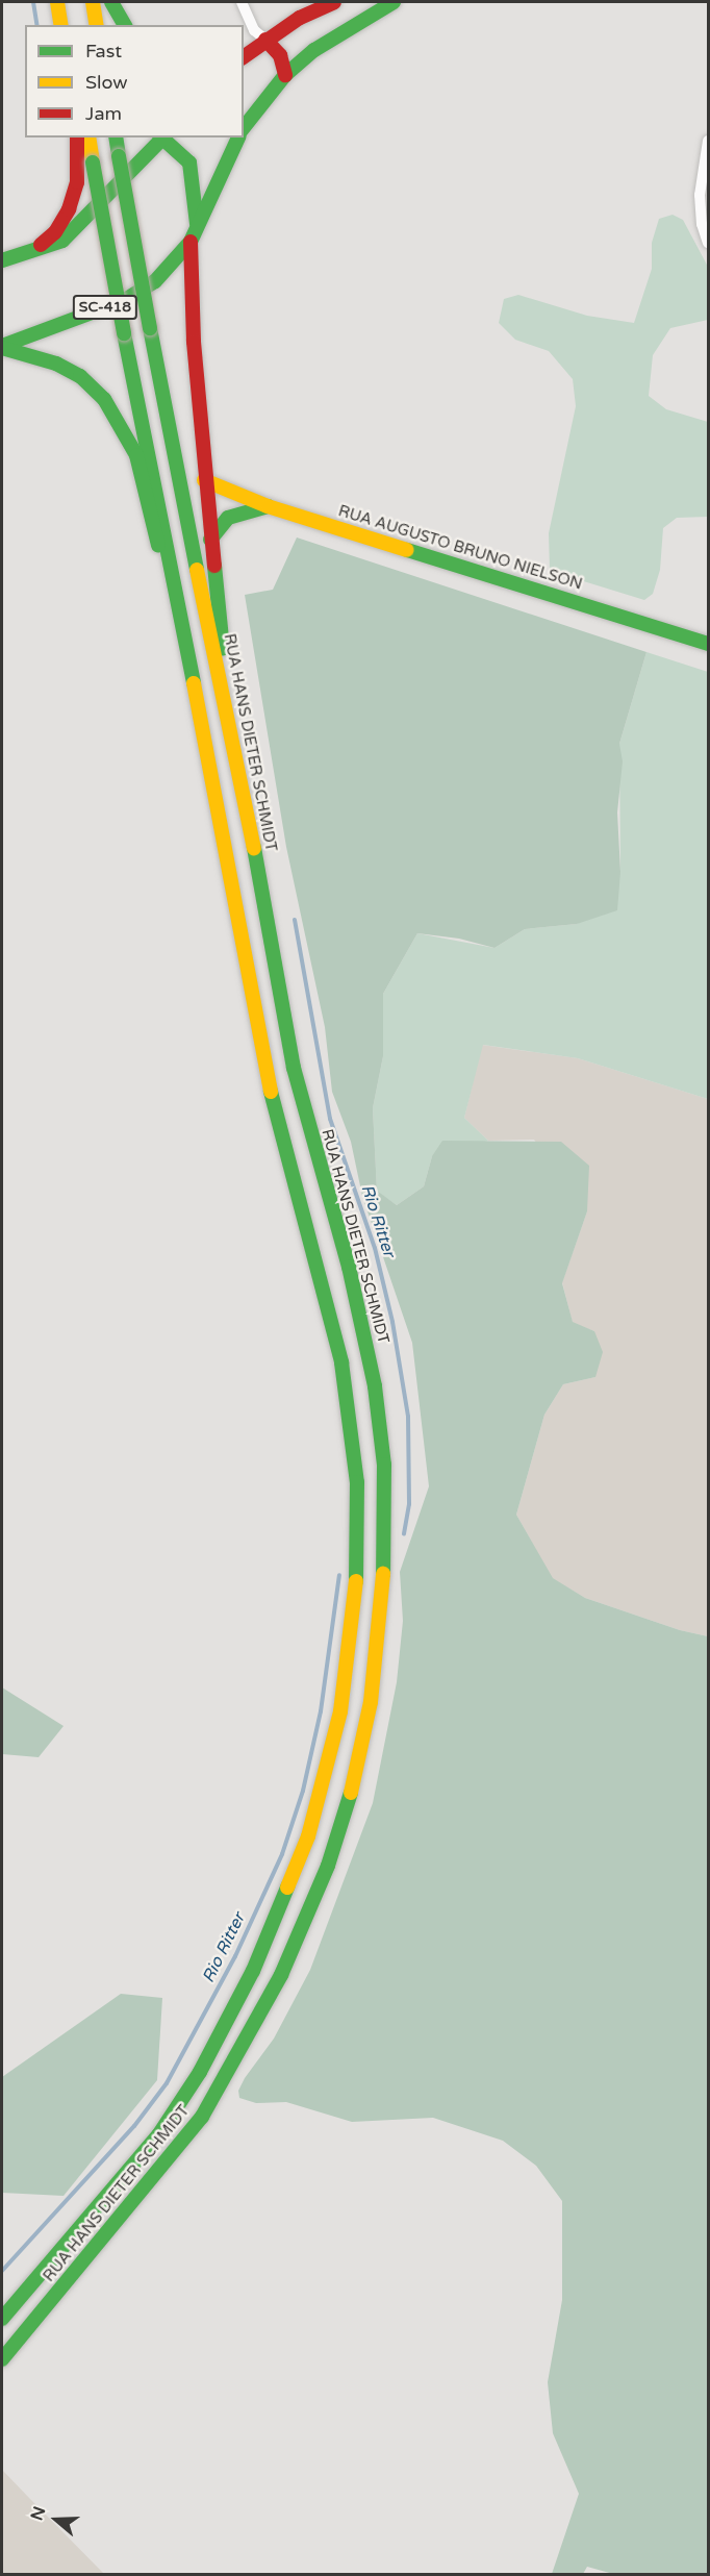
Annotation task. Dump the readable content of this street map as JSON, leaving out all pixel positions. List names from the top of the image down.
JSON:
{
  "streets": {
    "main road": ["SC-418", "RUA AUGUSTO BRUNO NIELSON", "RUA HANS DIETER SCHMIDT"]
  },
  "water": ["Rio Ritter"],
  "legend": ["Fast", "Slow", "Jam"],
  "north": "left"
}
